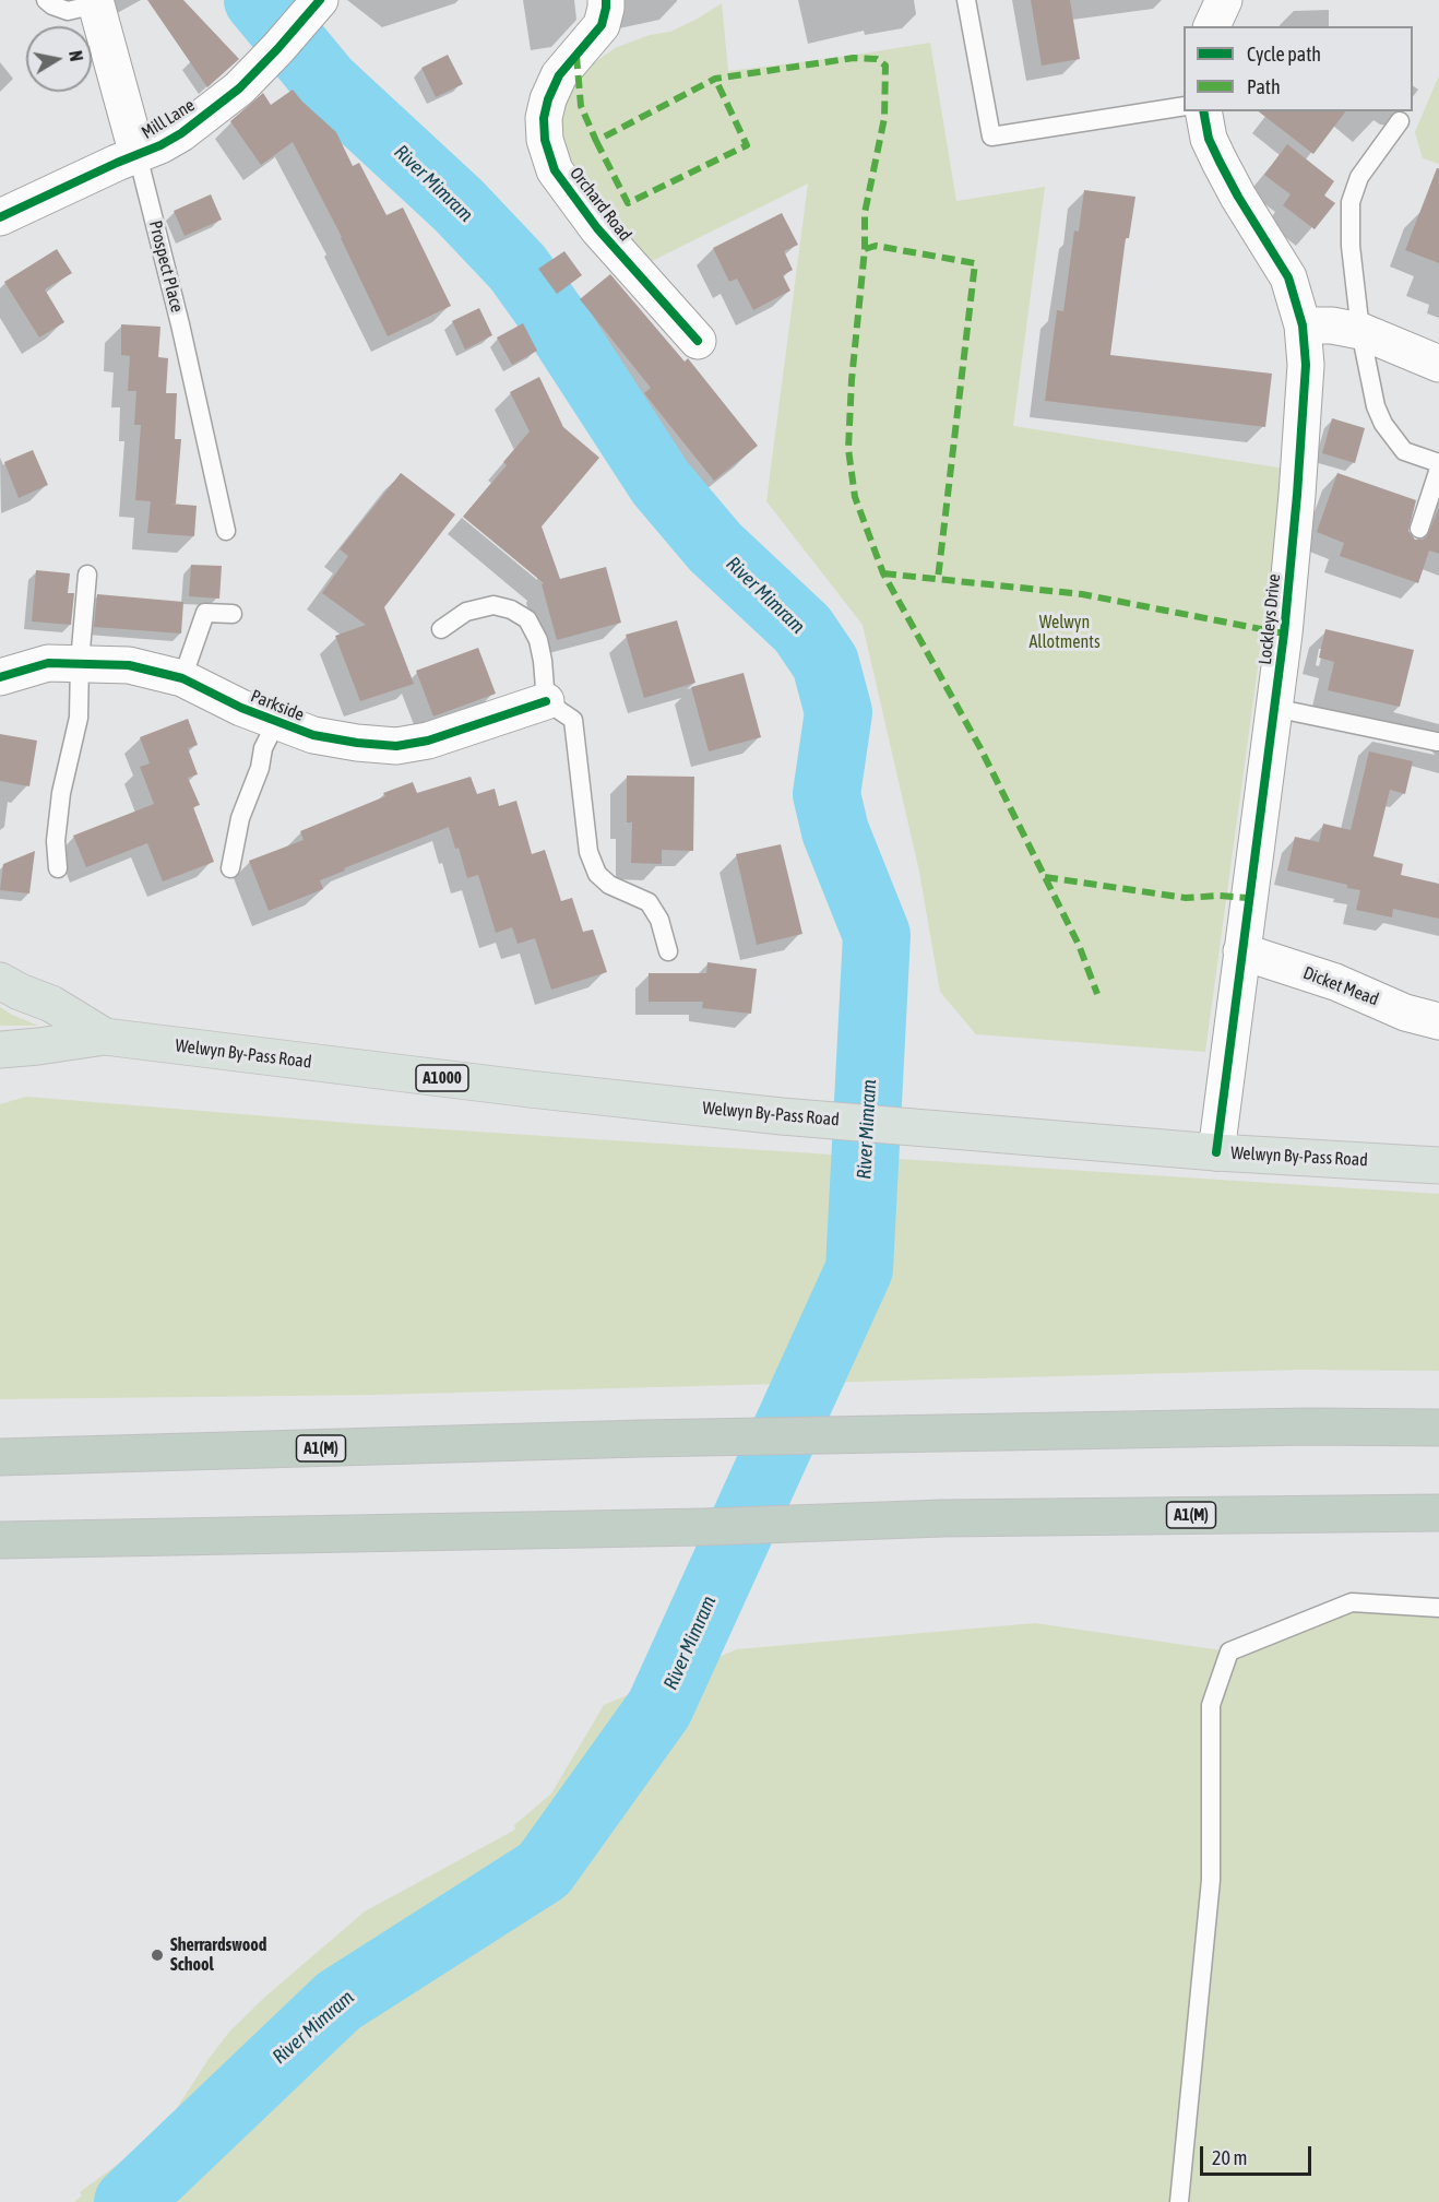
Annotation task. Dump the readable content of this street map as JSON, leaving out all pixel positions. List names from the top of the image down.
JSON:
{
  "streets": {
    "highway": ["A1(M)"],
    "main road": ["Welwyn By-Pass Road", "A1000"],
    "street": [
      "Mill Lane",
      "Orchard Road",
      "Prospect Place",
      "Lockleys Drive",
      "Parkside",
      "Dicket Mead"
    ]
  },
  "crossings": [
    ["Mill Lane", "Prospect Place"],
    ["Lockleys Drive", "Dicket Mead"],
    ["Lockleys Drive", "Welwyn By-Pass Road"]
  ],
  "water": ["River Mimram"],
  "parks": ["Welwyn Allotments"],
  "places": ["Sherrardswood School"],
  "legend": ["Cycle path", "Path"],
  "scale_bar": "20 m",
  "north": "right"
}
